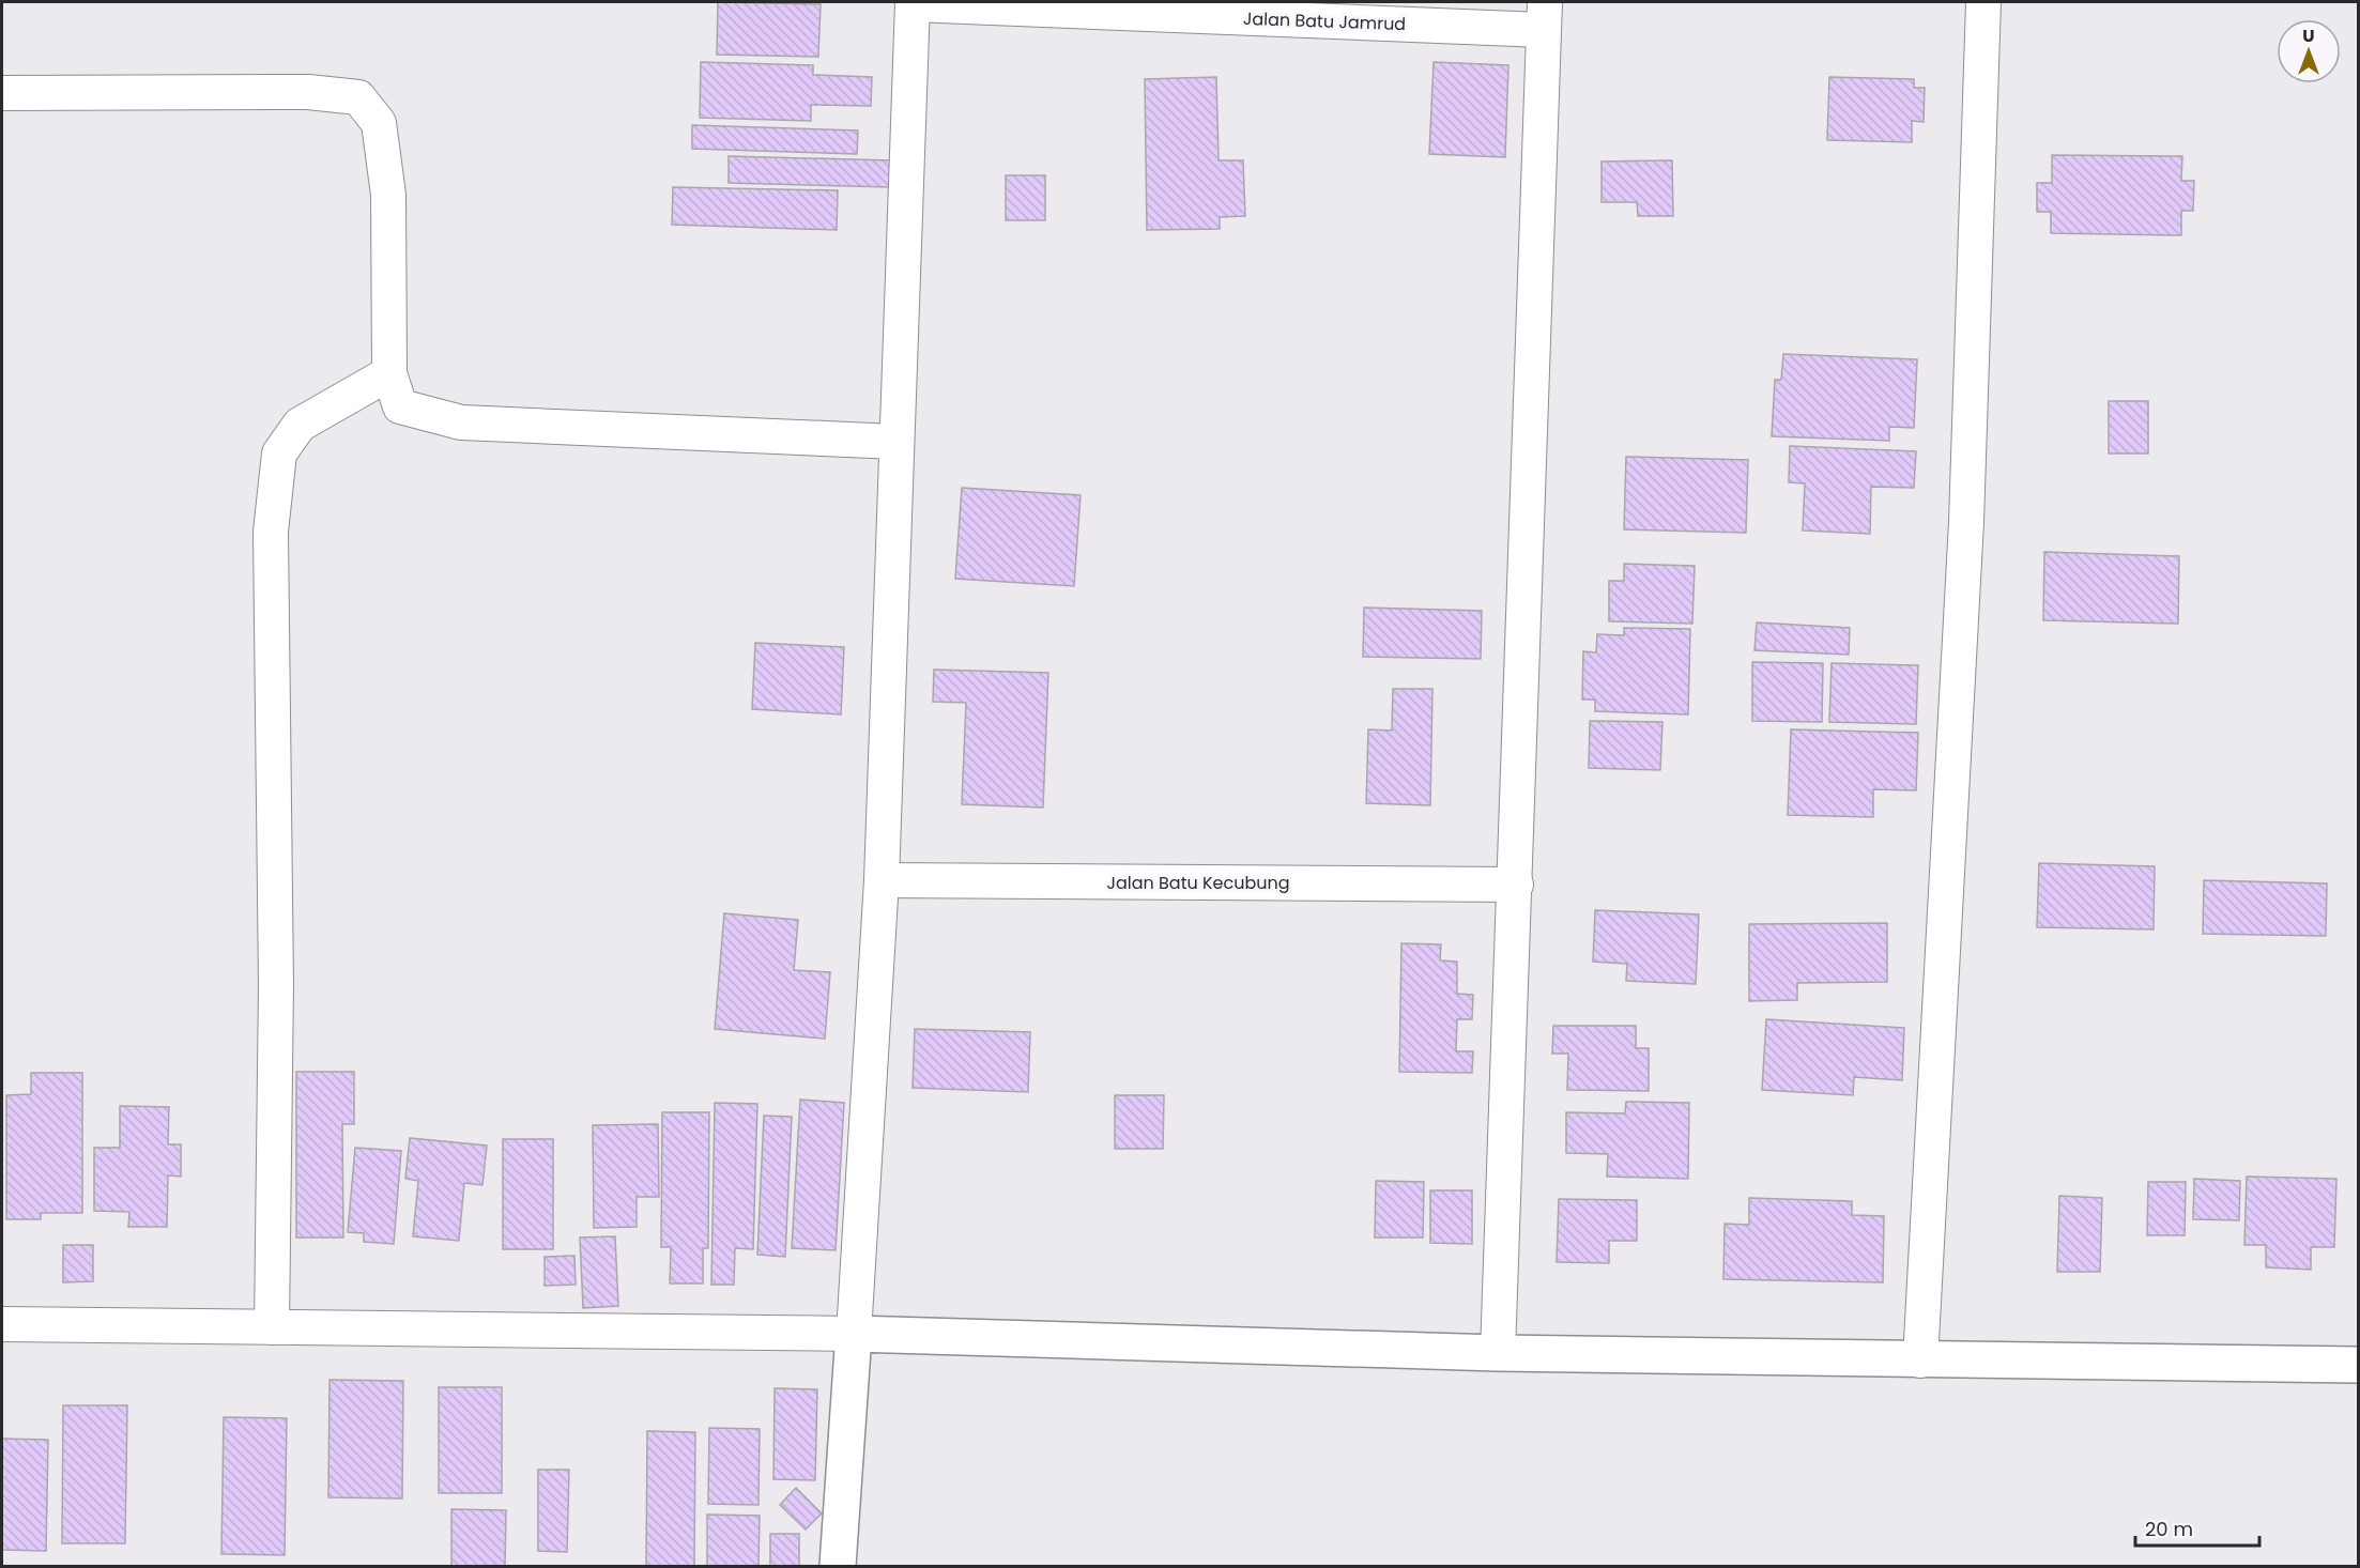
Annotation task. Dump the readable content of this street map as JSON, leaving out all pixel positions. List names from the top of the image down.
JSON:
{
  "streets": {
    "street": ["Jalan Batu Jamrud", "Jalan Batu Kecubung"]
  },
  "scale_bar": "20 m",
  "north": "top"
}
